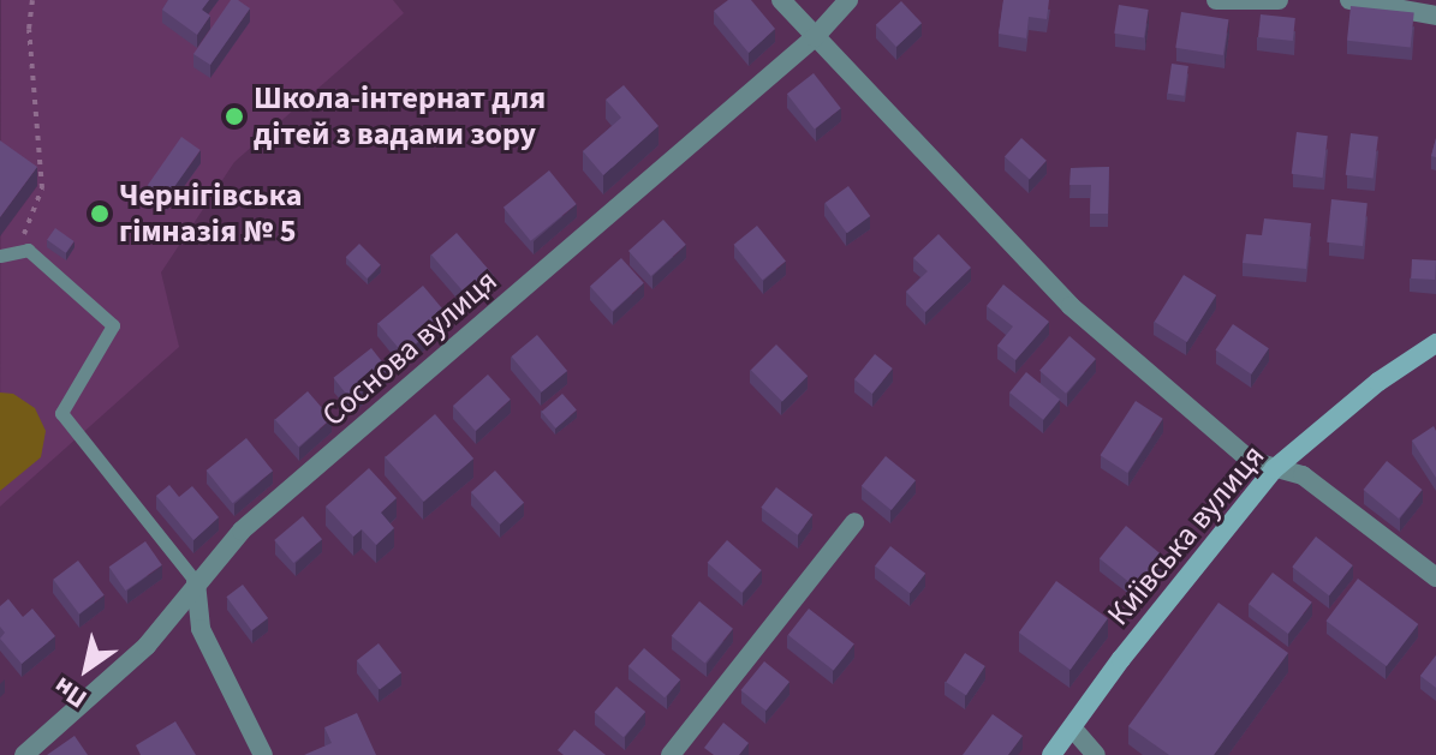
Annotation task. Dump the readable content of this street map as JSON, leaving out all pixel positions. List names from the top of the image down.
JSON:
{
  "streets": {
    "main road": ["Київська вулиця"],
    "street": ["Соснова вулиця"]
  },
  "places": ["Школа-інтернат для дітей з вадами зору", "Чернігівська гімназія № 5"],
  "north": "bottom left"
}
